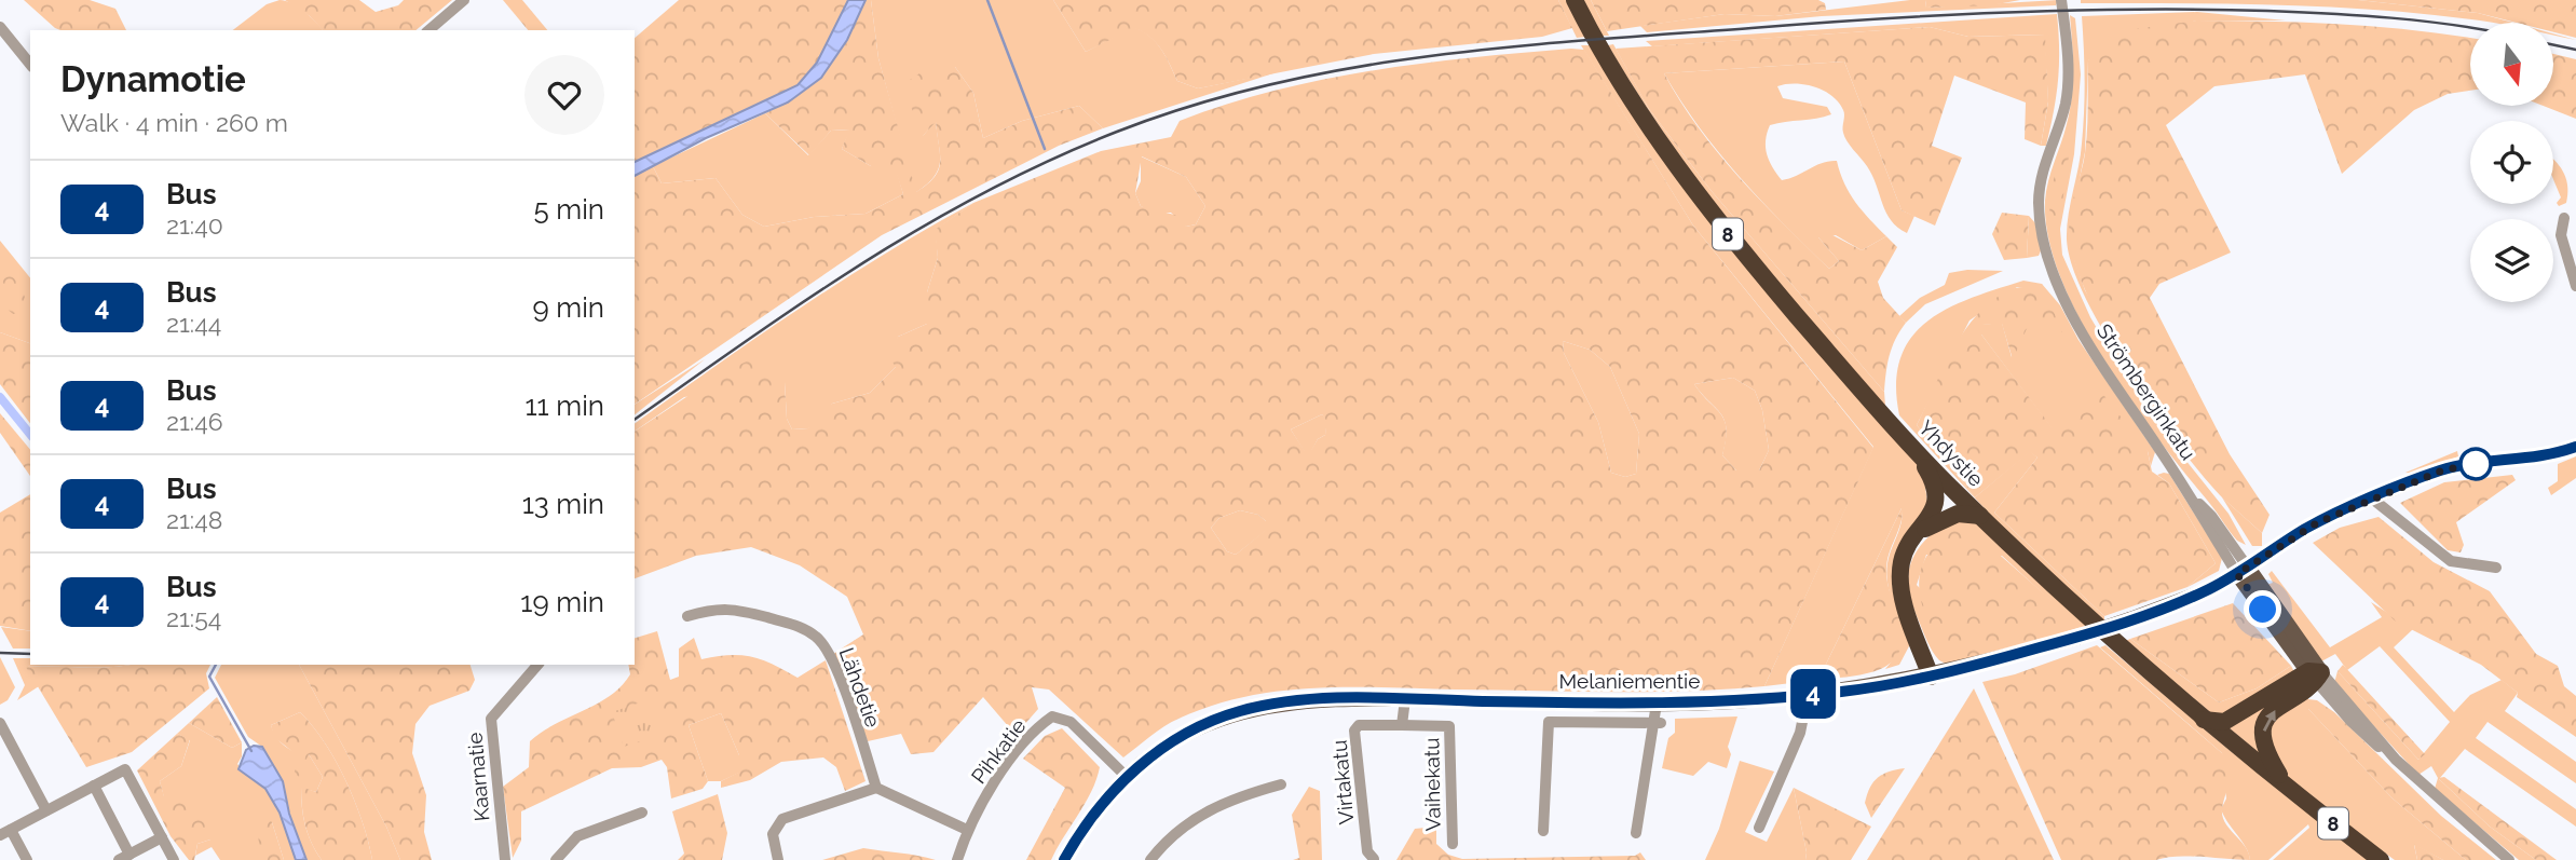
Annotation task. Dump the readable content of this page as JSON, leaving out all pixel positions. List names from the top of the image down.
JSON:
{
  "streets": {
    "highway": ["8", "Yhdystie"],
    "main road": ["Strömberginkatu", "Melaniementie"],
    "street": [
      "Lähdetie",
      "Pihkatie",
      "Kaarnatie",
      "Virtakatu",
      "Vaihekatu"
    ]
  },
  "crossings": [
    ["Strömberginkatu", "Melaniementie"],
    ["Melaniementie", "Pihkatie"],
    ["Virtakatu", "Vaihekatu"]
  ],
  "lines": ["bus line 4"],
  "north": "bottom",
  "page": {
    "on_map": "4",
    "heading": ["Dynamotie", "Walk · 4 min · 260 m"],
    "list": [
      {
        "mark": "4",
        "name": "Bus",
        "note": "21:40",
        "value": "5 min"
      },
      {
        "mark": "4",
        "name": "Bus",
        "note": "21:44",
        "value": "9 min"
      },
      {
        "mark": "4",
        "name": "Bus",
        "note": "21:46",
        "value": "11 min"
      },
      {
        "mark": "4",
        "name": "Bus",
        "note": "21:48",
        "value": "13 min"
      },
      {
        "mark": "4",
        "name": "Bus",
        "note": "21:54",
        "value": "19 min"
      }
    ]
  }
}
